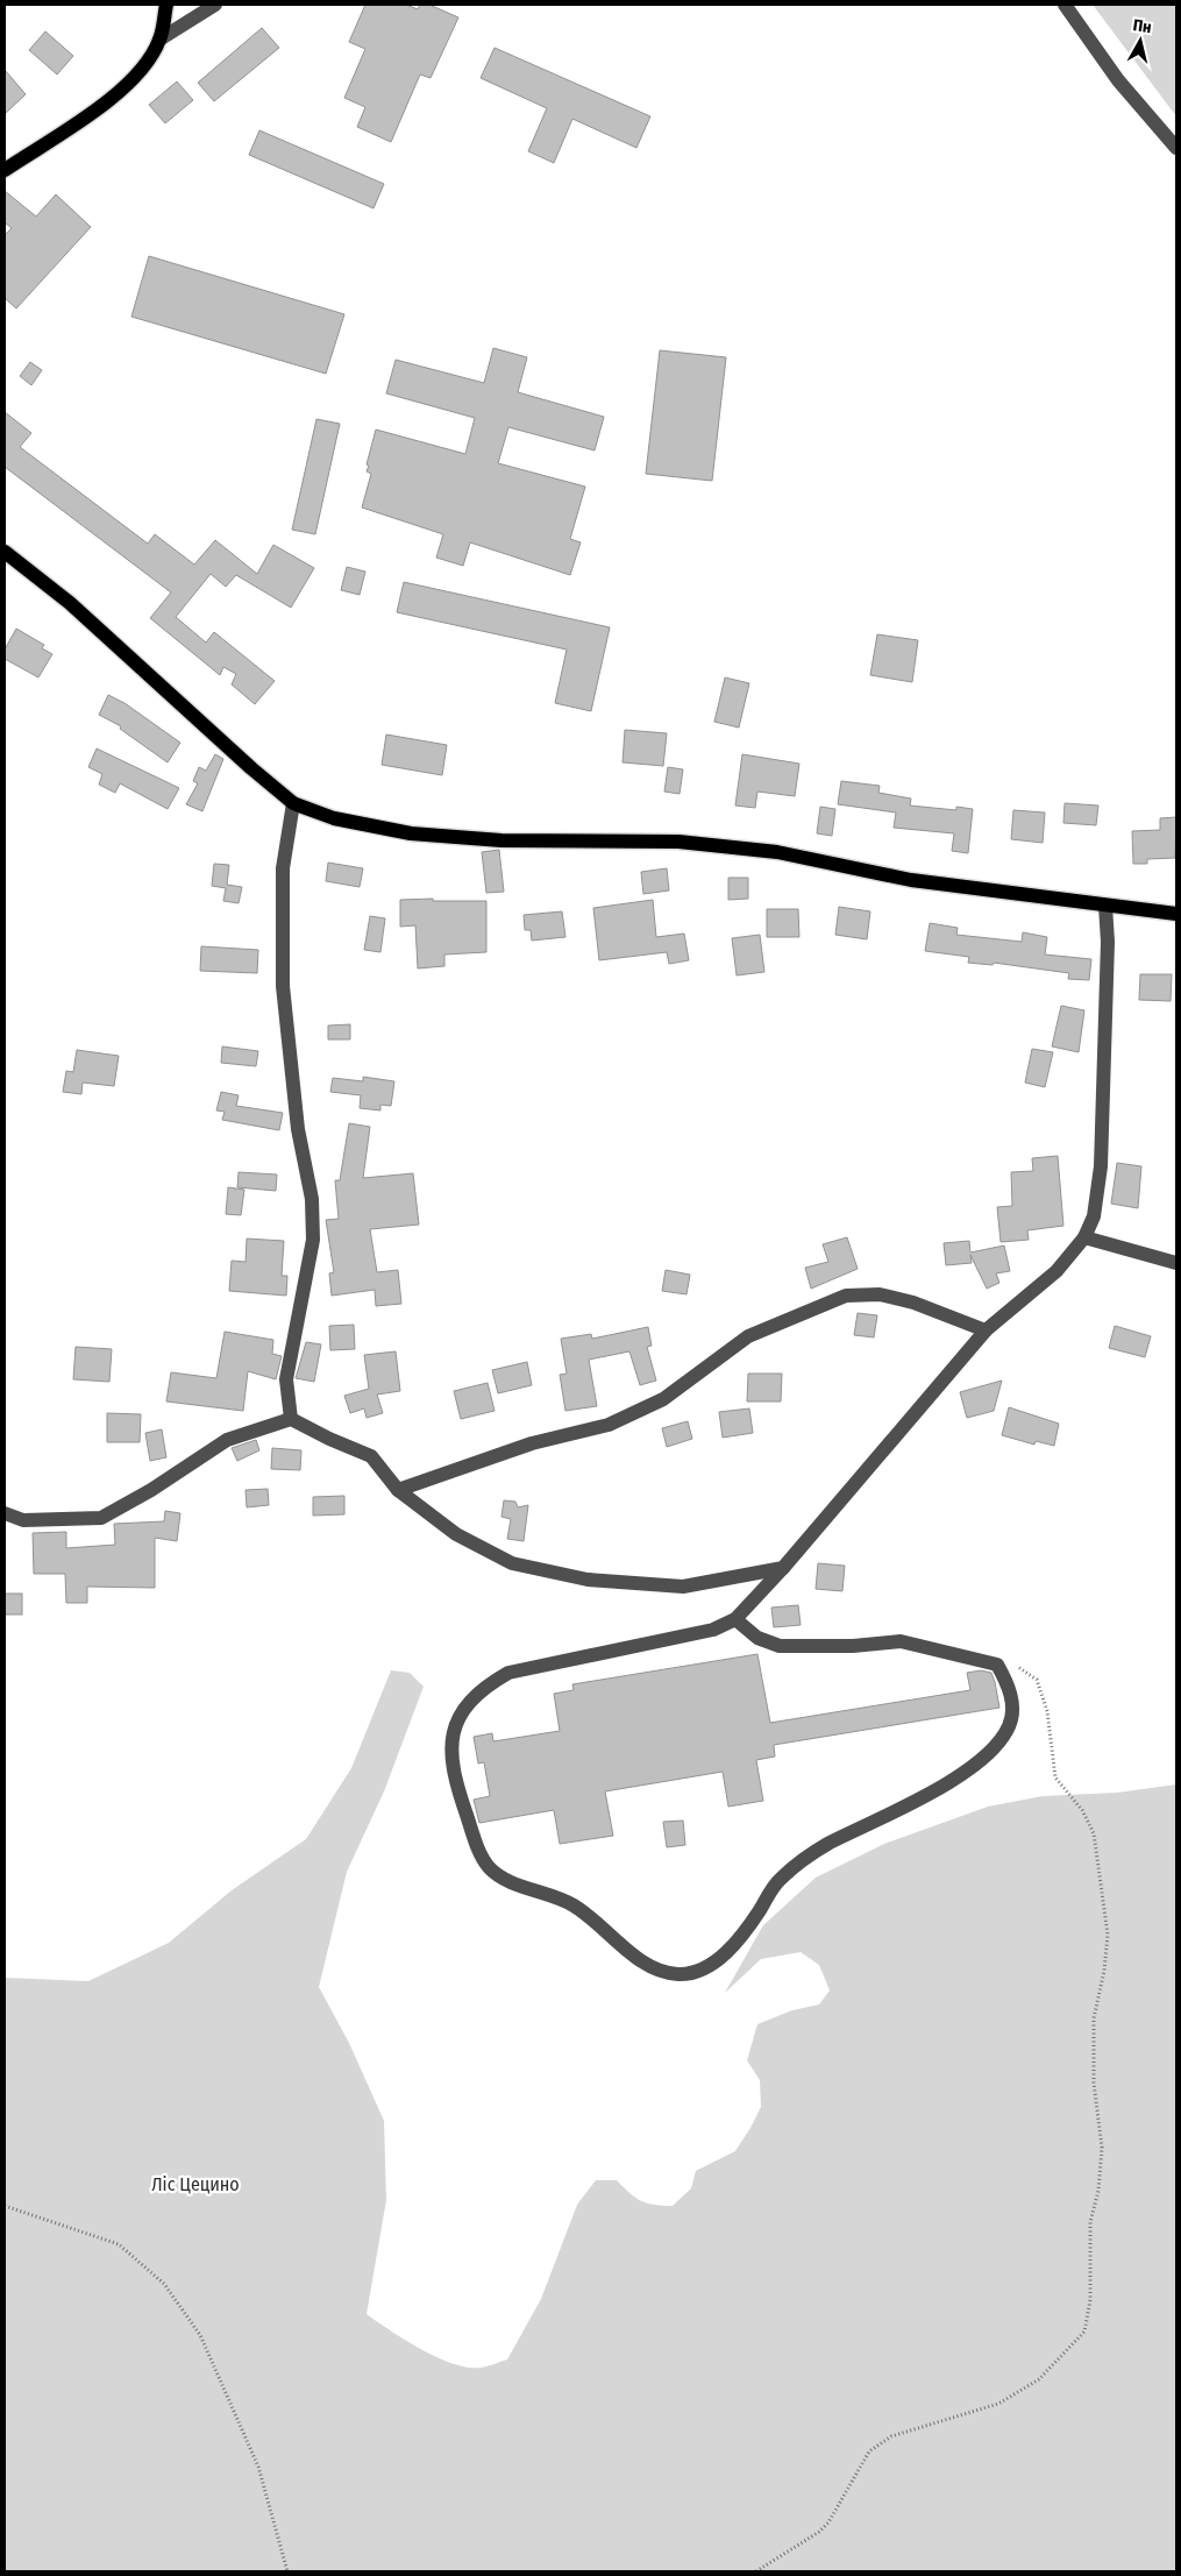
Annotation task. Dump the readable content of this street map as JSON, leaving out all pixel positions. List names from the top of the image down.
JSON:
{
  "parks": ["Ліс Цецино"],
  "north": "top"
}
